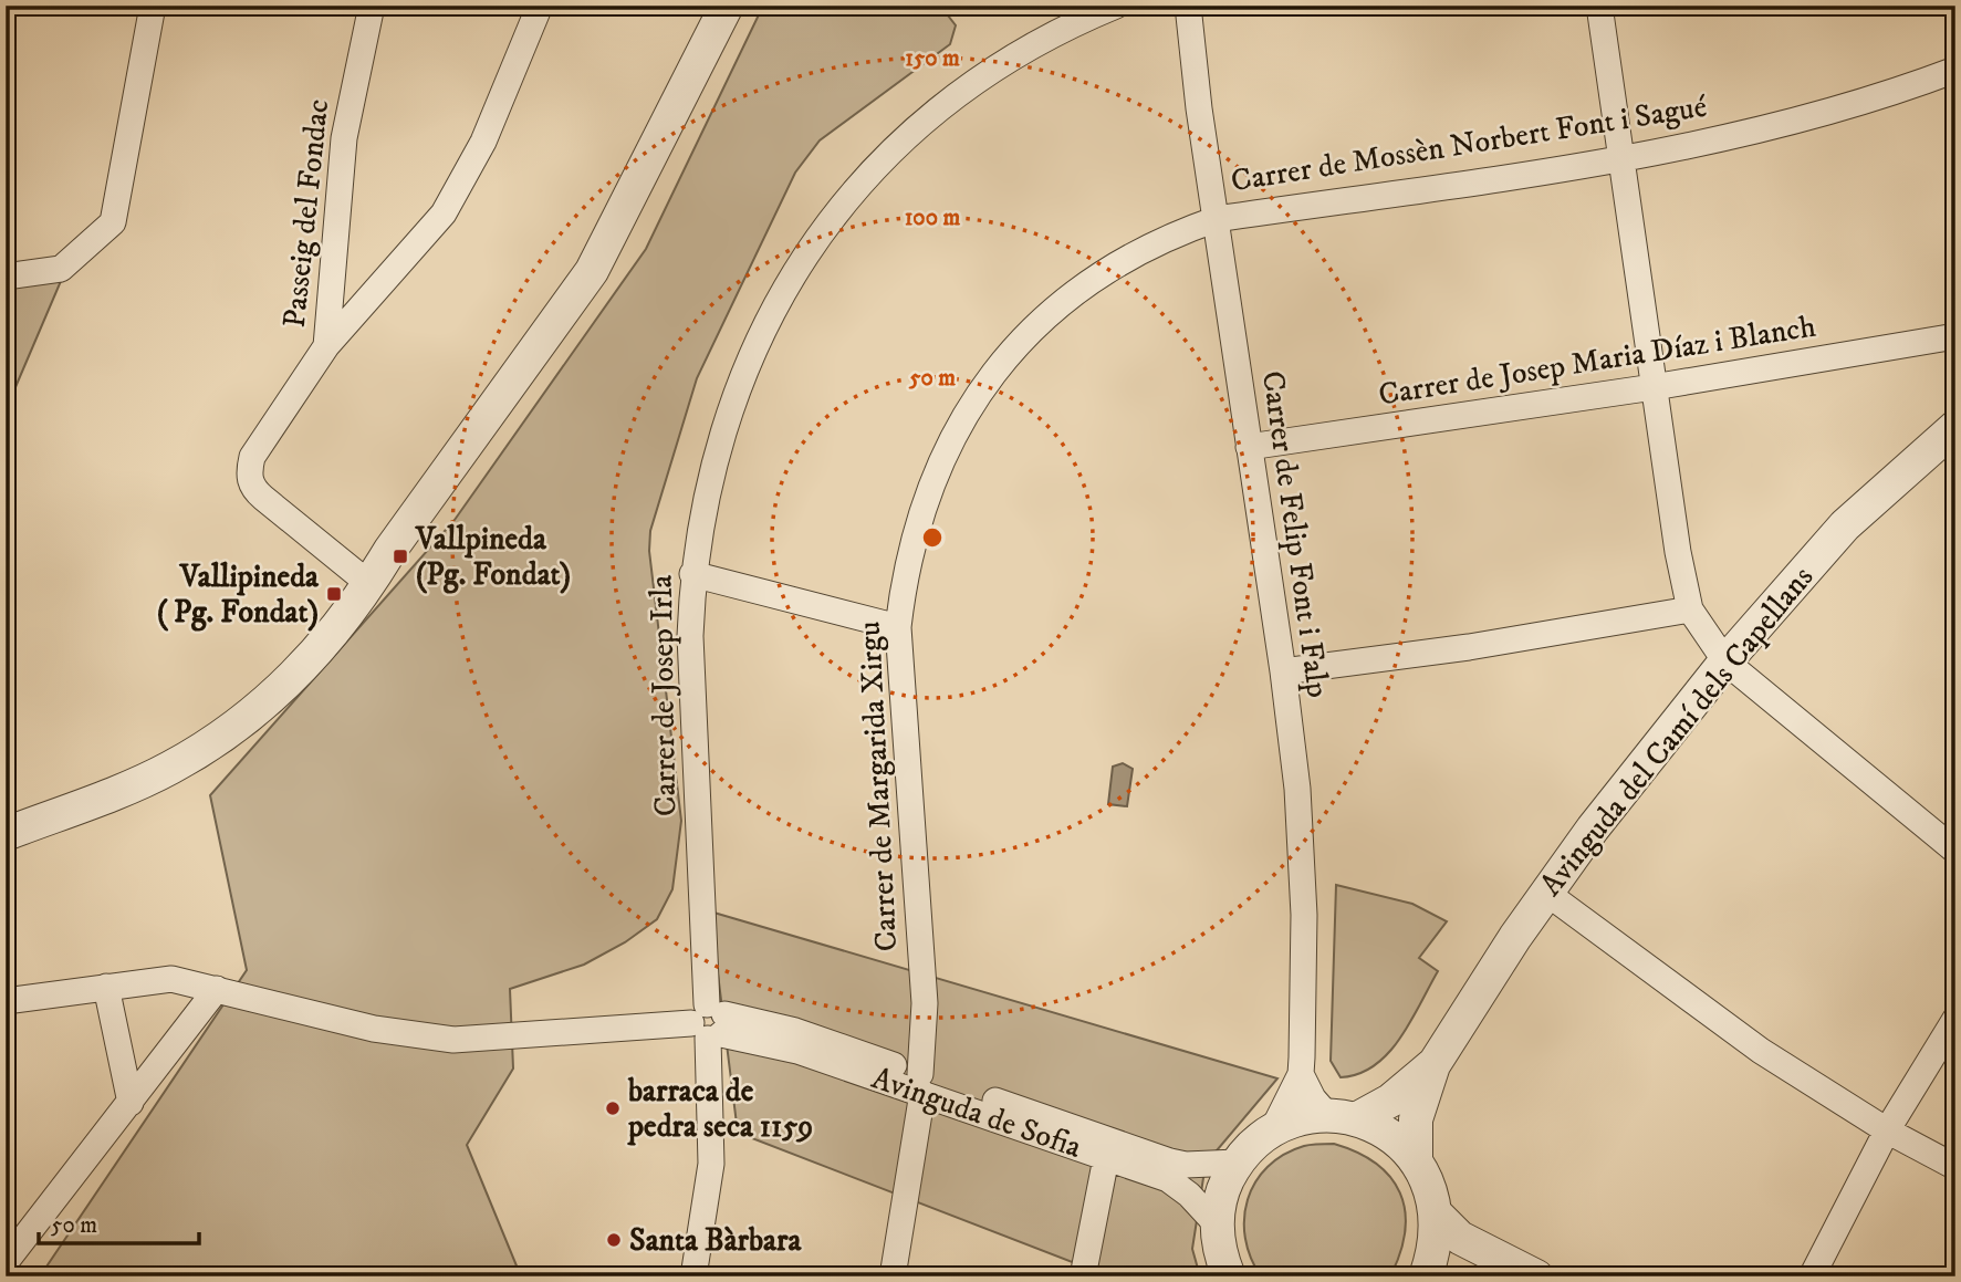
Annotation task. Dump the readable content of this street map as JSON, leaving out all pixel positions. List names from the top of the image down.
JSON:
{
  "streets": {
    "street": [
      "Carrer de Mossèn Norbert Font i Sagué",
      "Passeig del Fondac",
      "Carrer de Josep Maria Díaz i Blanch",
      "Carrer de Felip Font i Falp",
      "Carrer de Josep Irla",
      "Avinguda del Camí dels Capellans",
      "Carrer de Margarida Xirgu",
      "Avinguda de Sofia"
    ]
  },
  "crossings": [
    ["Carrer de Mossèn Norbert Font i Sagué", "Carrer de Felip Font i Falp"],
    ["Carrer de Mossèn Norbert Font i Sagué", "Carrer de Margarida Xirgu"],
    ["Carrer de Josep Maria Díaz i Blanch", "Carrer de Felip Font i Falp"],
    ["Carrer de Felip Font i Falp", "Avinguda del Camí dels Capellans"],
    ["Carrer de Felip Font i Falp", "Carrer de Margarida Xirgu"],
    ["Carrer de Josep Irla", "Avinguda de Sofia"],
    ["Carrer de Margarida Xirgu", "Avinguda de Sofia"]
  ],
  "places": {
    "transit": ["Vallpineda (Pg. Fondat)", "Vallipineda ( Pg. Fondat)"],
    "other": ["barraca de pedra seca 1159", "Santa Bàrbara"]
  },
  "scale_bar": "50 m",
  "rings": ["150 m", "100 m", "50 m"]
}
